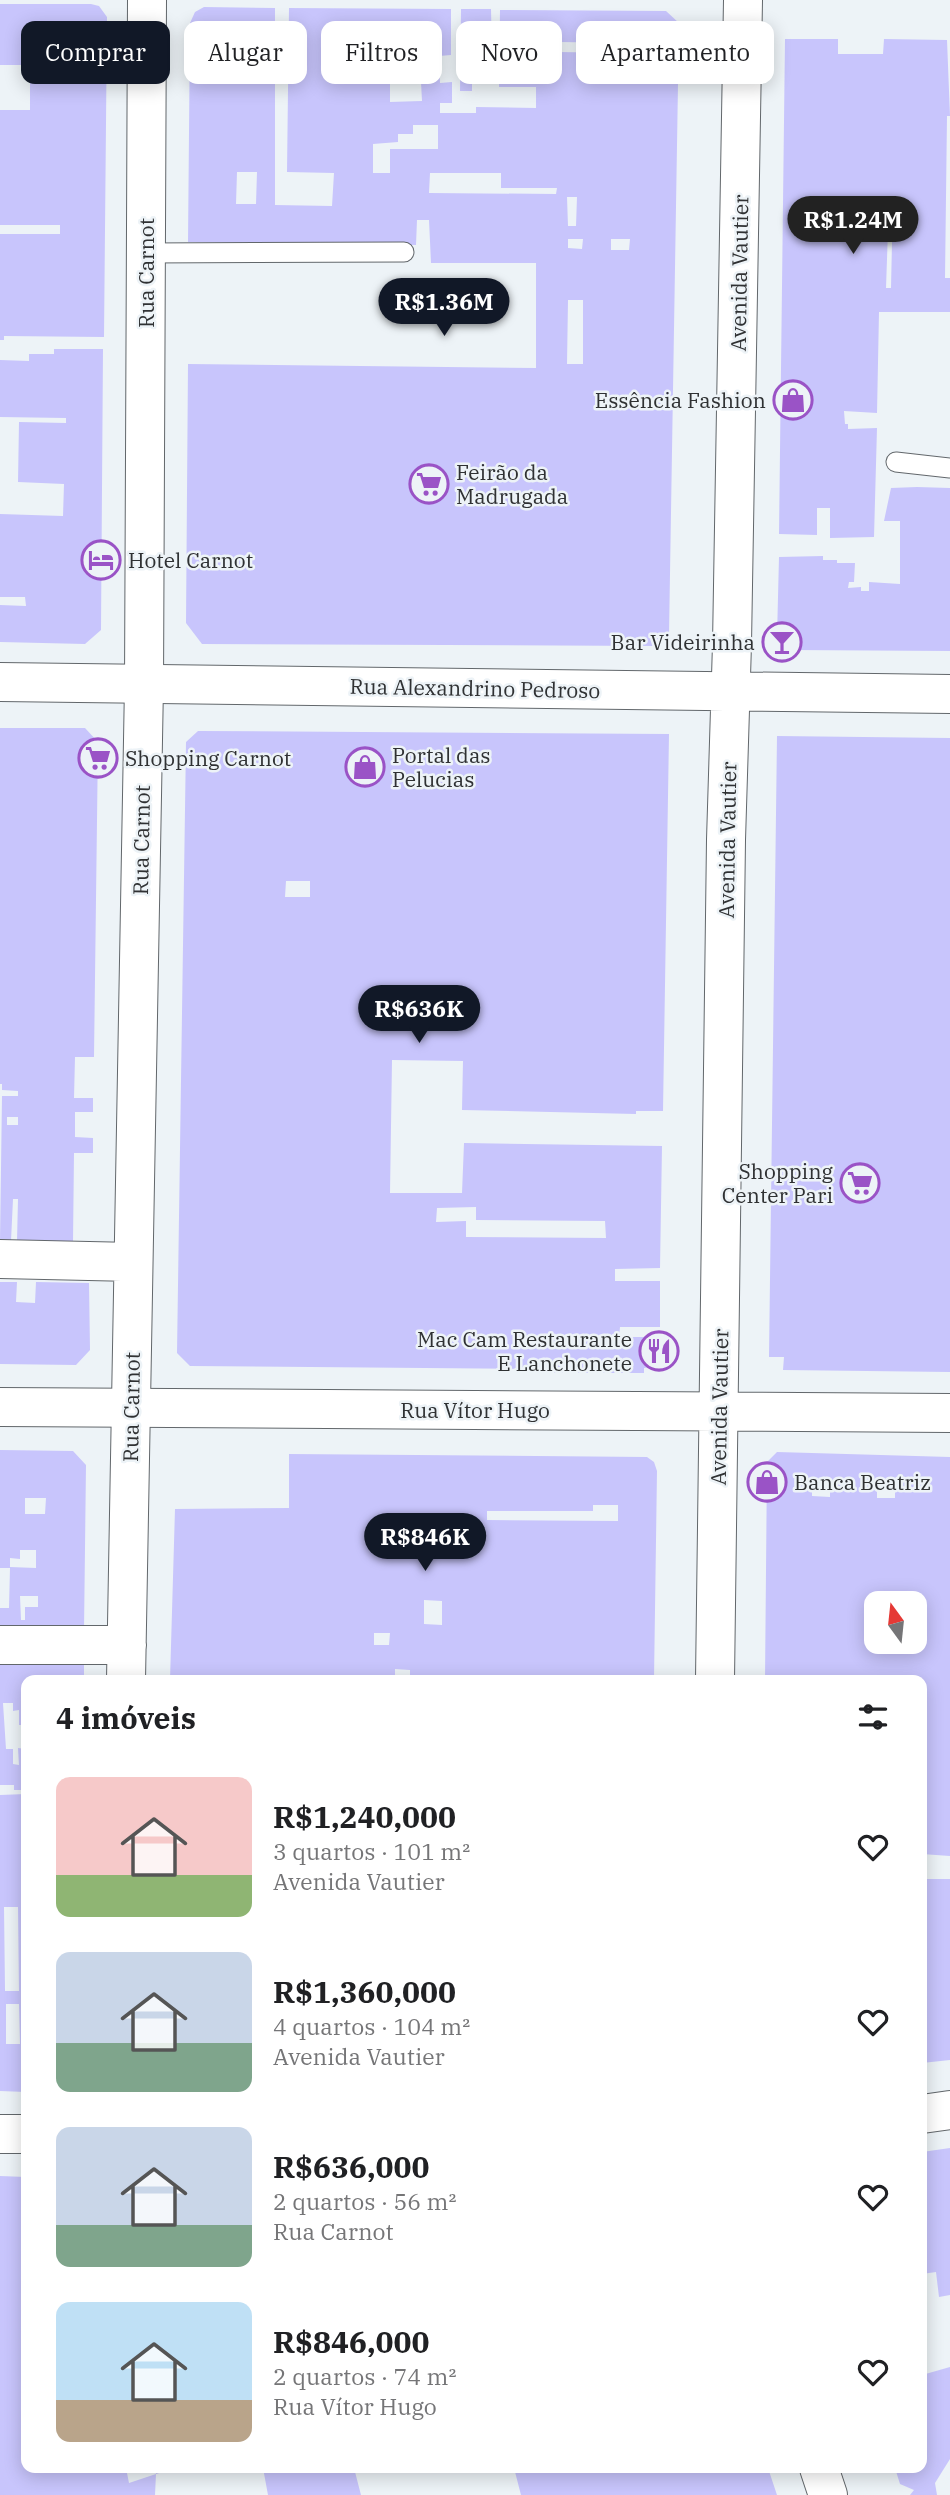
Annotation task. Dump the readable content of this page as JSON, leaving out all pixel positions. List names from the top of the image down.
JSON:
{
  "streets": {
    "street": [
      "Rua Carnot",
      "Avenida Vautier",
      "Rua Alexandrino Pedroso",
      "Rua Vítor Hugo"
    ]
  },
  "crossings": [
    ["Rua Carnot", "Rua Alexandrino Pedroso"],
    ["Rua Carnot", "Rua Vítor Hugo"],
    ["Avenida Vautier", "Rua Alexandrino Pedroso"],
    ["Avenida Vautier", "Rua Vítor Hugo"]
  ],
  "places": {
    "shop": ["Essência Fashion", "Portal das Pelucias", "Banca Beatriz"],
    "supermarket": ["Feirão da Madrugada", "Shopping Carnot", "Shopping Center Pari"],
    "hotel": ["Hotel Carnot"],
    "bar": ["Bar Videirinha"],
    "restaurant": ["Mac Cam Restaurante E Lanchonete"]
  },
  "north": "top",
  "page": {
    "chip": [
      "Comprar",
      "Alugar",
      "Filtros",
      "Novo",
      "Apartamento"
    ],
    "price": [
      "R$1.24M",
      "R$1.36M",
      "R$636K",
      "R$846K"
    ],
    "heading": "4 imóveis",
    "list": [
      {
        "name": "R$1,240,000",
        "note": "3 quartos · 101 m² · Avenida Vautier"
      },
      {
        "name": "R$1,360,000",
        "note": "4 quartos · 104 m² · Avenida Vautier"
      },
      {
        "name": "R$636,000",
        "note": "2 quartos · 56 m² · Rua Carnot"
      },
      {
        "name": "R$846,000",
        "note": "2 quartos · 74 m² · Rua Vítor Hugo"
      }
    ]
  }
}
